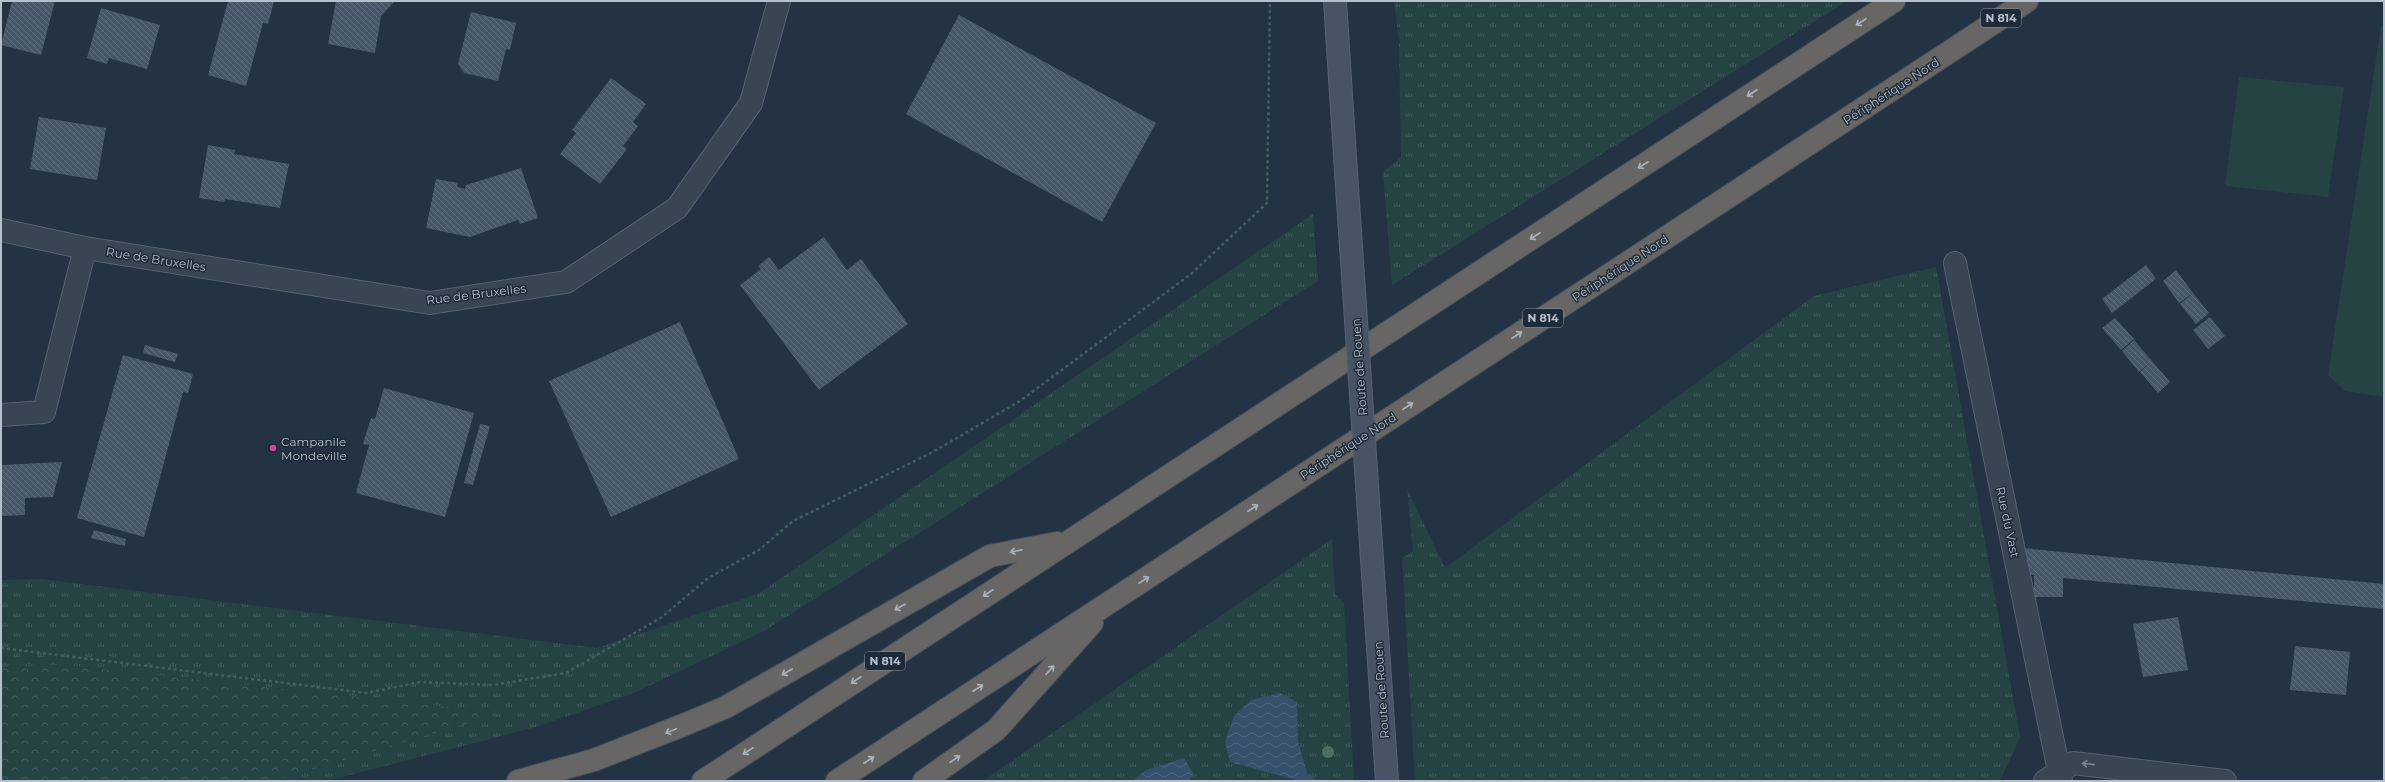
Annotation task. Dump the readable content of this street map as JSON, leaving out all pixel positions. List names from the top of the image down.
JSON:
{
  "streets": {
    "highway": ["N 814", "Périphérique Nord"],
    "main road": ["Route de Rouen"],
    "street": ["Rue de Bruxelles", "Rue du Vast"]
  },
  "crossings": [
    ["N 814", "Périphérique Nord"]
  ],
  "places": ["Campanile Mondeville"]
}
